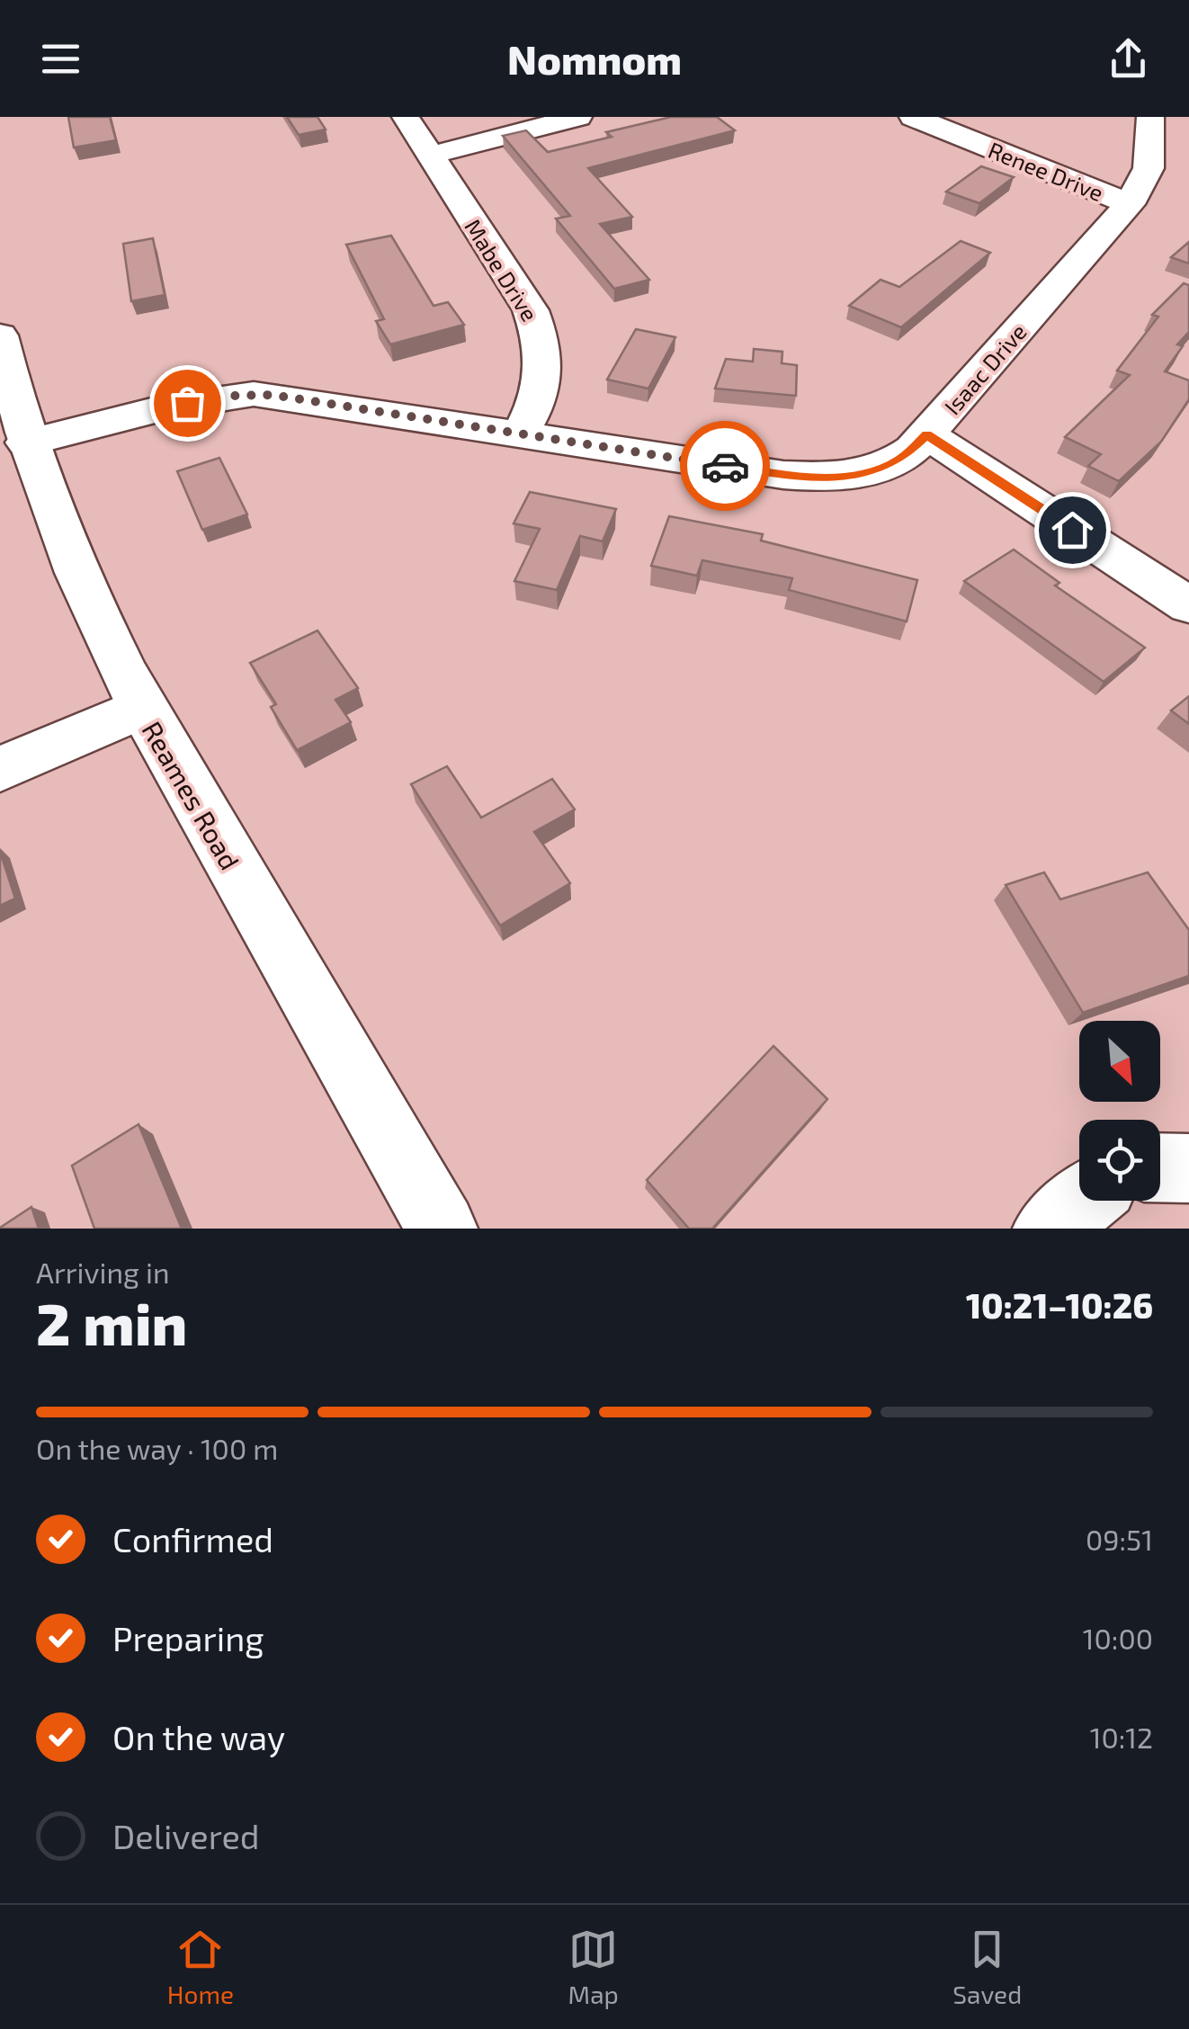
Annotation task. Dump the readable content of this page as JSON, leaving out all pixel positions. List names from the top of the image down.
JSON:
{
  "streets": {
    "street": [
      "Renee Drive",
      "Mabe Drive",
      "Isaac Drive",
      "Reames Road"
    ]
  },
  "crossings": [
    ["Renee Drive", "Isaac Drive"],
    ["Mabe Drive", "Isaac Drive"],
    ["Isaac Drive", "Reames Road"]
  ],
  "north": "bottom right",
  "page": {
    "header": "Nomnom",
    "heading": ["2 min", "Arriving in", "10:21–10:26"],
    "bar": "On the way · 100 m",
    "list": [
      ["Confirmed", "09:51"],
      ["Preparing", "10:00"],
      ["On the way", "10:12"],
      "Delivered"
    ],
    "tabs": ["Home", "Map", "Saved"]
  }
}
